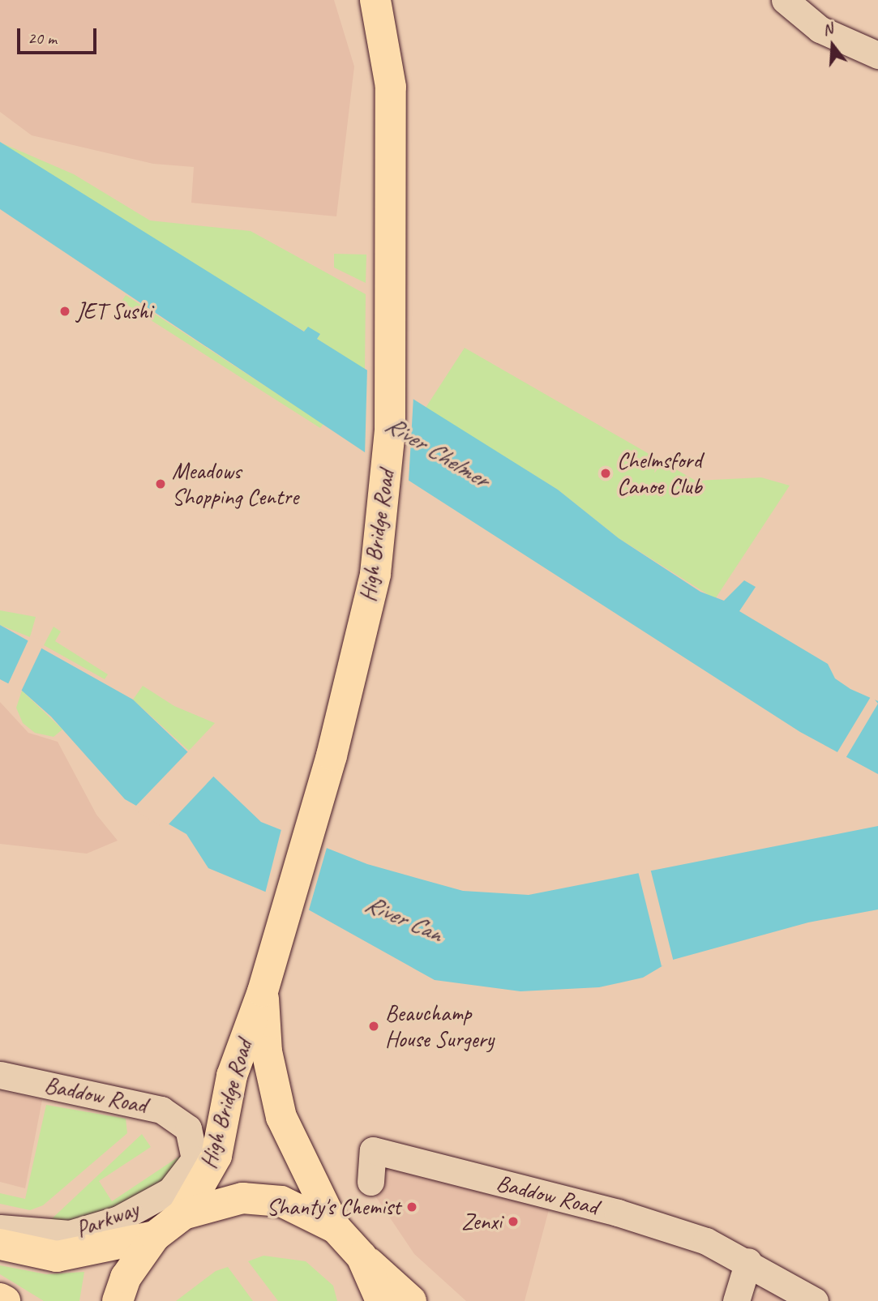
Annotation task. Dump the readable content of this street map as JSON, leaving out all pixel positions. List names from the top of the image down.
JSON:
{
  "streets": {
    "main road": ["High Bridge Road", "Parkway"],
    "street": ["Baddow Road"]
  },
  "crossings": [
    ["Baddow Road", "Parkway"]
  ],
  "water": ["River Chelmer", "River Can"],
  "places": [
    "JET Sushi",
    "Chelmsford Canoe Club",
    "Meadows Shopping Centre",
    "Beauchamp House Surgery",
    "Shanty's Chemist",
    "Zenxi"
  ],
  "scale_bar": "20 m",
  "north": "top"
}
